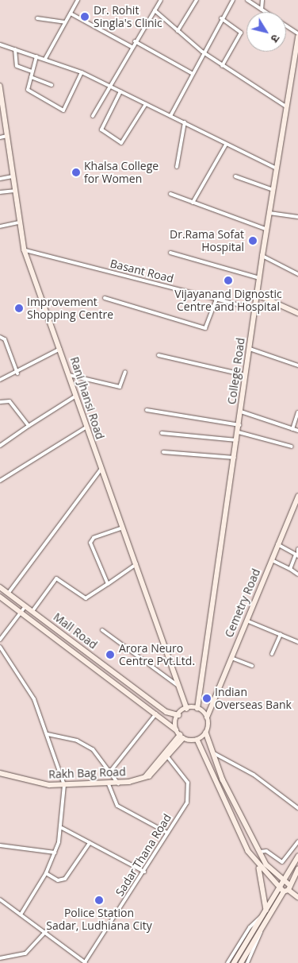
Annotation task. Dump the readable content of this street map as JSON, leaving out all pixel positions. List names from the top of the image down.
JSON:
{
  "streets": {
    "street": [
      "Basant Road",
      "College Road",
      "Rani Jhansi Road",
      "Cemetry Road",
      "Mall Road",
      "Rakh Bag Road",
      "Sadar Thana Road"
    ]
  },
  "crossings": [
    ["Basant Road", "College Road"],
    ["Basant Road", "Rani Jhansi Road"],
    ["College Road", "Rani Jhansi Road"],
    ["College Road", "Cemetry Road"],
    ["College Road", "Mall Road"],
    ["College Road", "Rakh Bag Road"],
    ["Rani Jhansi Road", "Cemetry Road"],
    ["Rani Jhansi Road", "Mall Road"],
    ["Rani Jhansi Road", "Rakh Bag Road"],
    ["Cemetry Road", "Mall Road"],
    ["Cemetry Road", "Rakh Bag Road"],
    ["Mall Road", "Rakh Bag Road"],
    ["Rakh Bag Road", "Sadar Thana Road"]
  ],
  "places": [
    "Dr. Rohit Singla's Clinic",
    "Khalsa College for Women",
    "Dr.Rama Sofat Hospital",
    "Vijayanand Dignostic Centre and Hospital",
    "Improvement Shopping Centre",
    "Arora Neuro Centre Pvt.Ltd.",
    "Indian Overseas Bank",
    "Police Station Sadar, Ludhiana City"
  ],
  "north": "bottom right"
}
